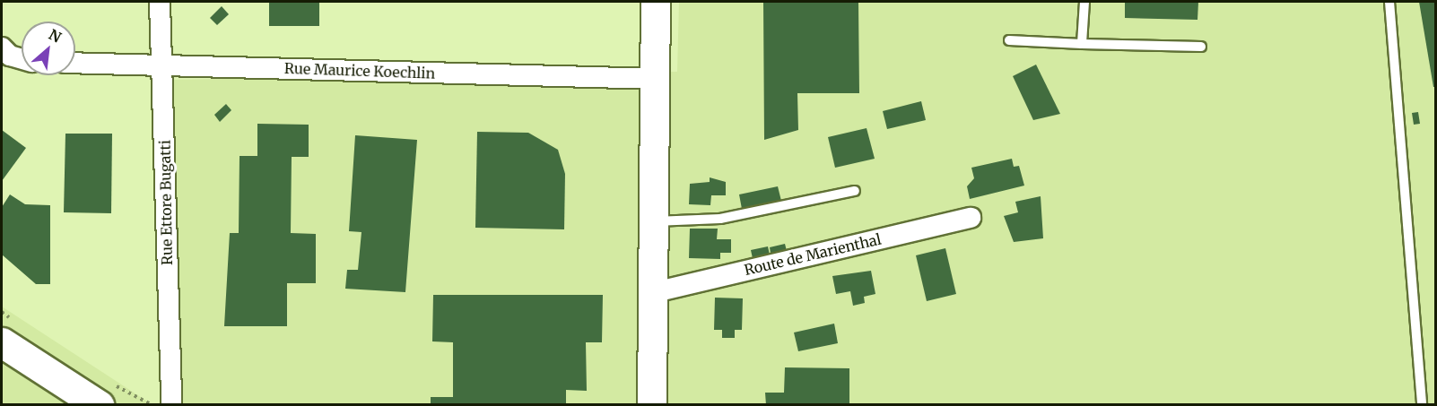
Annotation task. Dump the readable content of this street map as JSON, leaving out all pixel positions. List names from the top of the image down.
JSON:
{
  "streets": {
    "street": ["Rue Maurice Koechlin", "Rue Ettore Bugatti", "Route de Marienthal"]
  },
  "crossings": [
    ["Rue Maurice Koechlin", "Rue Ettore Bugatti"]
  ],
  "north": "top right"
}
